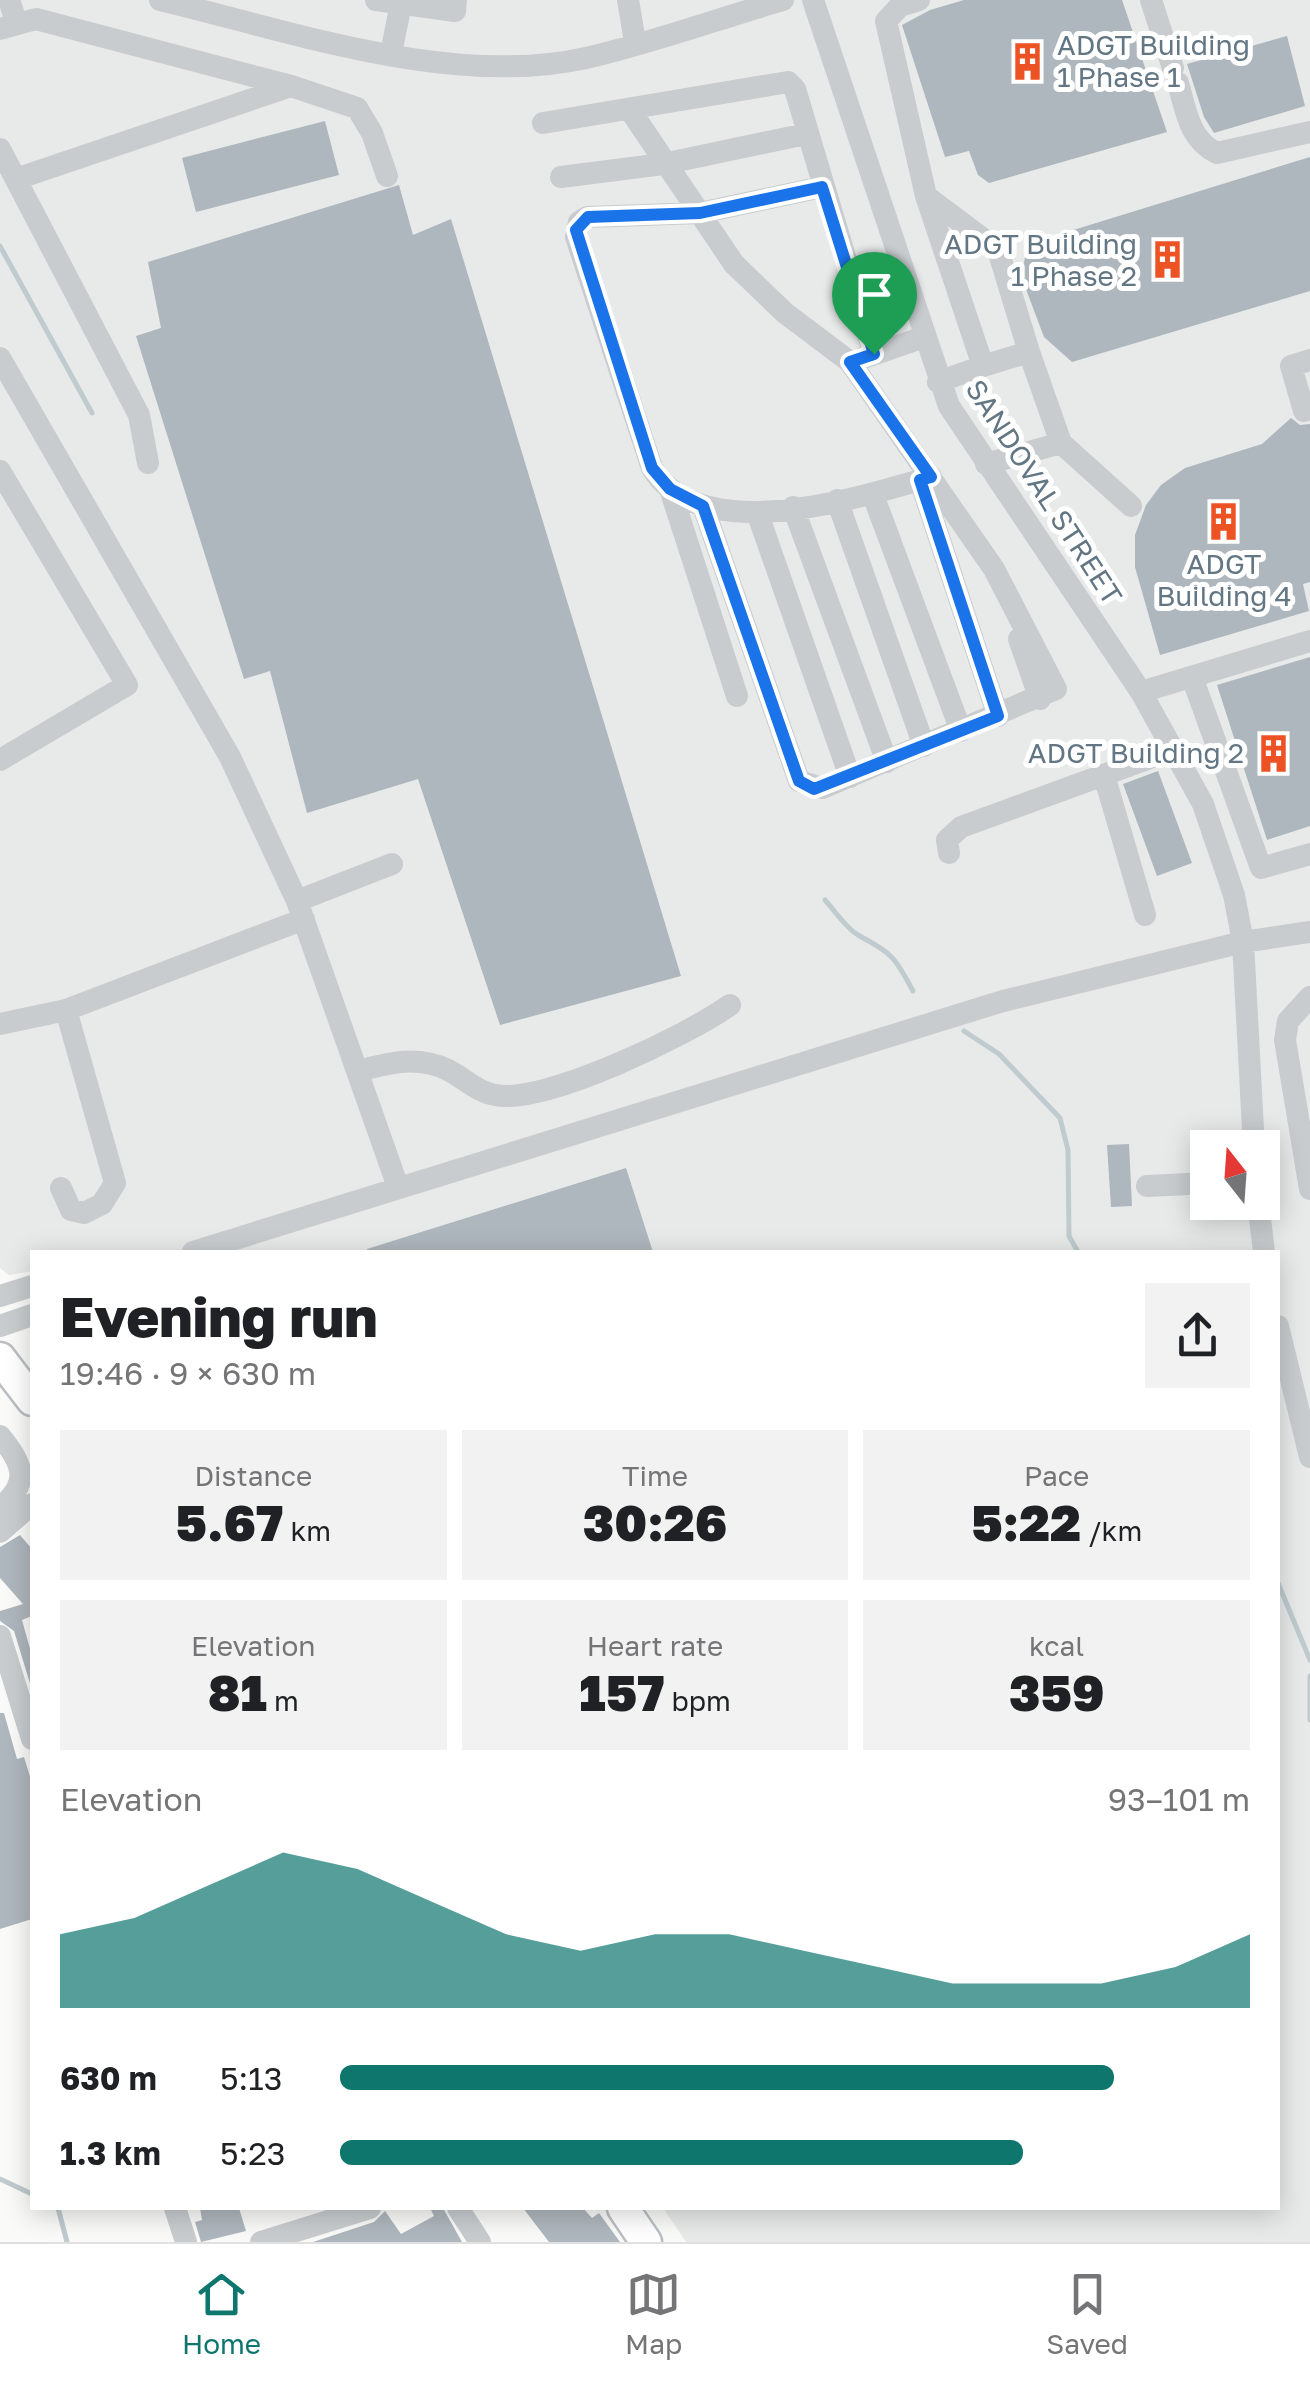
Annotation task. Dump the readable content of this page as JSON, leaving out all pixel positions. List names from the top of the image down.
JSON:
{
  "streets": {
    "street": ["SANDOVAL STREET"]
  },
  "places": {
    "building": [
      "ADGT Building 1 Phase 1",
      "ADGT Building 1 Phase 2",
      "ADGT Building 4",
      "ADGT Building 2"
    ]
  },
  "north": "top",
  "page": {
    "heading": ["Evening run", "19:46 · 9 × 630 m"],
    "stats": [
      ["Distance", "5.67 km"],
      ["Time", "30:26"],
      ["Pace", "5:22 /km"],
      ["Elevation", "81 m"],
      ["Heart rate", "157 bpm"],
      ["kcal", "359"]
    ],
    "chart": ["Elevation", "93–101 m"],
    "list": [
      {
        "name": "630 m",
        "note": "5:13"
      },
      {
        "name": "1.3 km",
        "note": "5:23"
      }
    ],
    "tabs": ["Home", "Map", "Saved"]
  }
}
